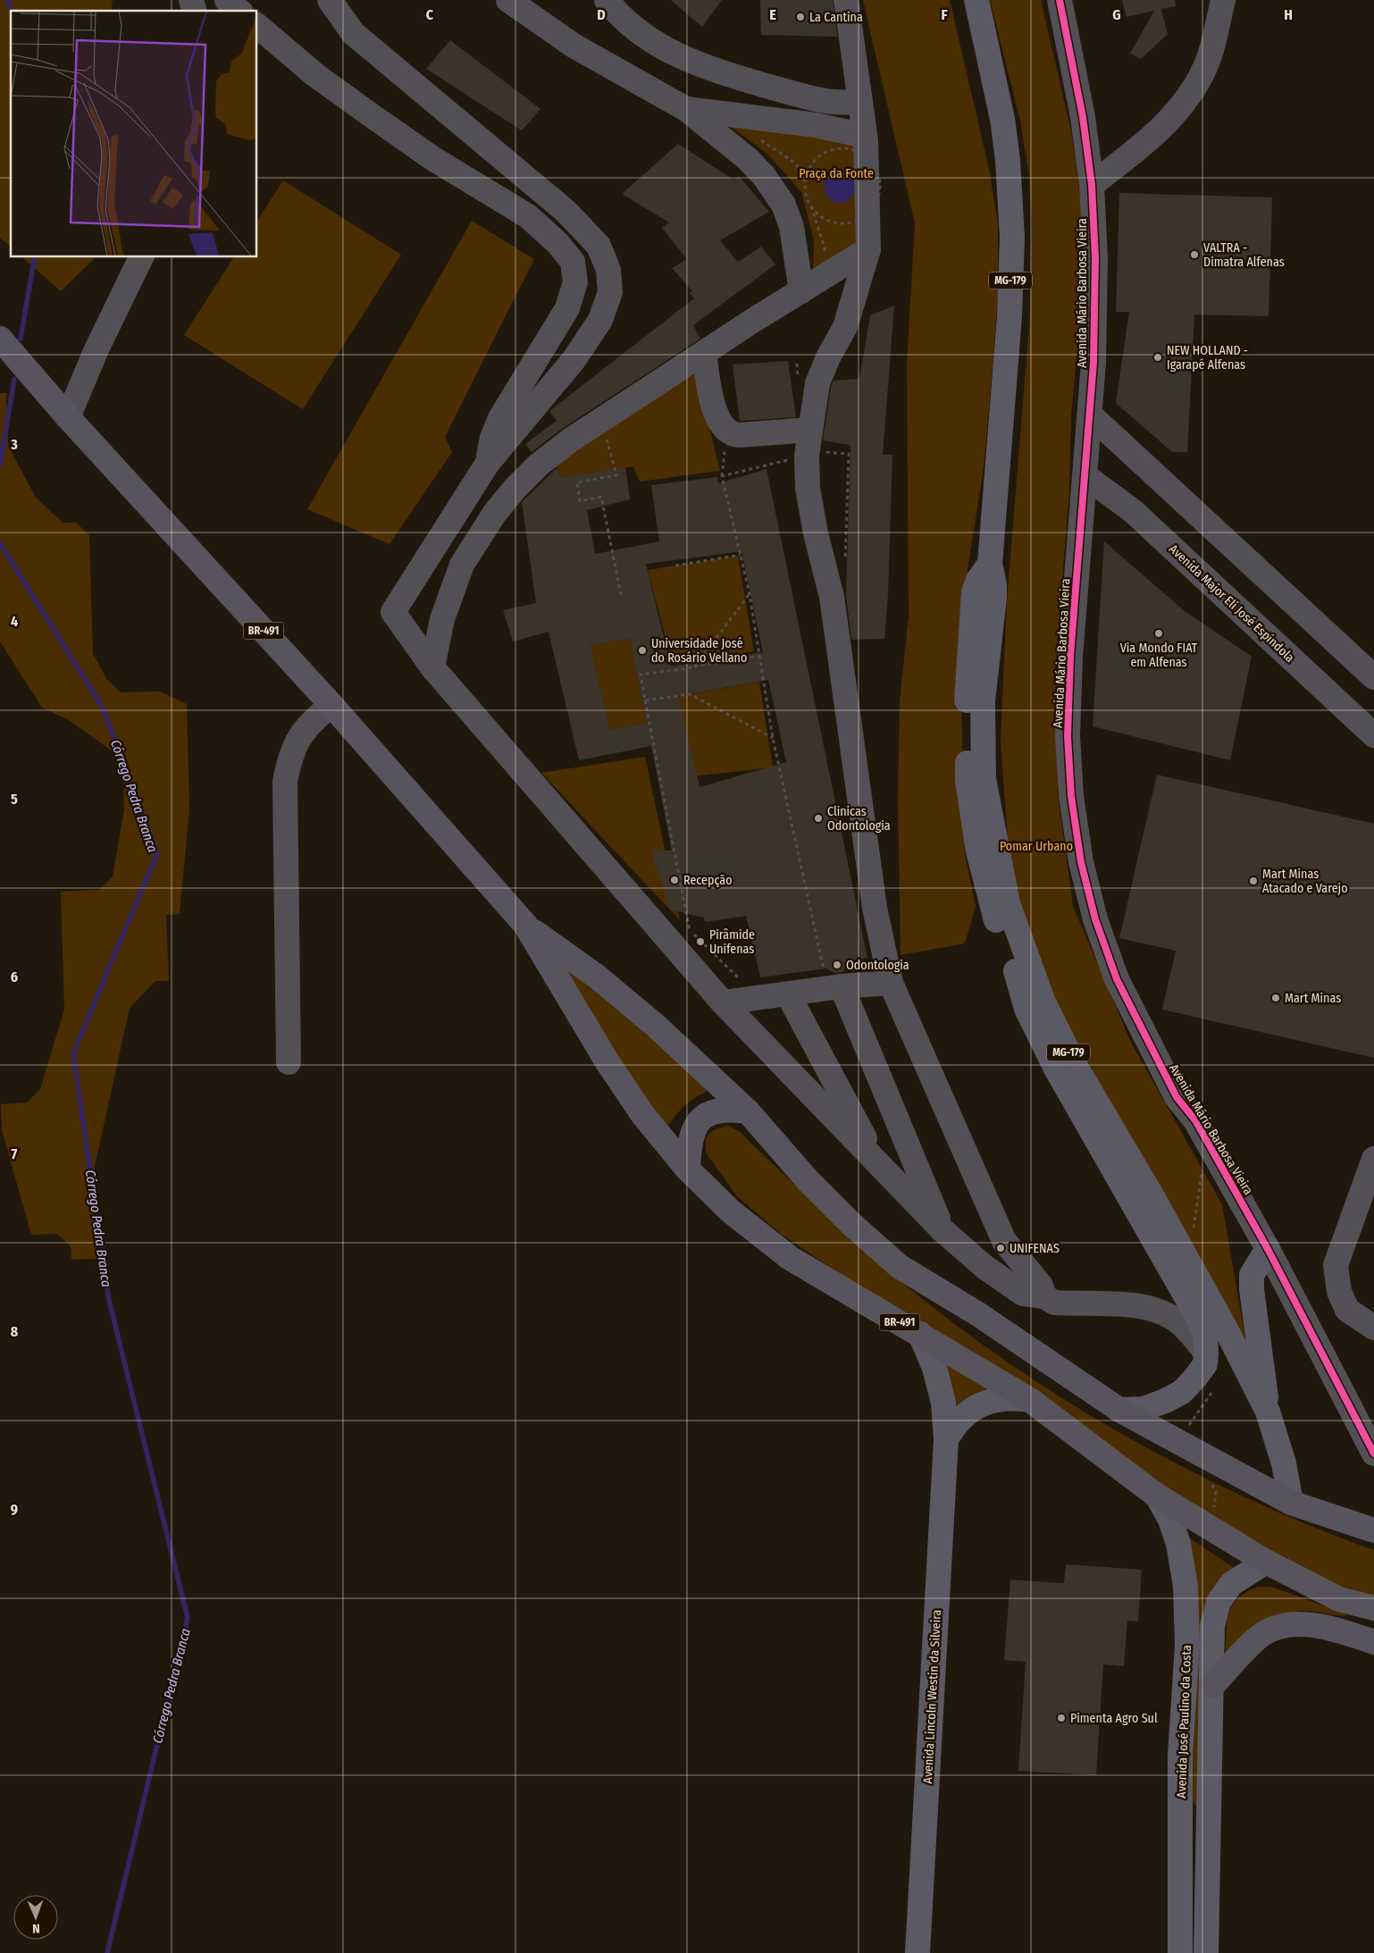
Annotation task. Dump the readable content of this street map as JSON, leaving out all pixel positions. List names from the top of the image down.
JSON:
{
  "streets": {
    "highway": ["BR-491"],
    "main road": ["MG-179", "Avenida Lincoln Westin da Silveira", "Avenida José Paulino da Costa"],
    "street": ["Avenida Mário Barbosa Vieira", "Avenida Major Eli José Espíndola"]
  },
  "crossings": [
    ["MG-179", "BR-491"],
    ["Avenida Mário Barbosa Vieira", "Avenida Major Eli José Espíndola"],
    ["BR-491", "Avenida Lincoln Westin da Silveira"],
    ["BR-491", "Avenida José Paulino da Costa"]
  ],
  "water": ["Córrego Pedra Branca"],
  "parks": ["Praça da Fonte", "Pomar Urbano"],
  "places": [
    "La Cantina",
    "VALTRA - Dimatra Alfenas",
    "NEW HOLLAND - Igarapé Alfenas",
    "Via Mondo FIAT em Alfenas",
    "Universidade José do Rosário Vellano",
    "Clinicas Odontologia",
    "Recepção",
    "Mart Minas Atacado e Varejo",
    "Pirâmide Unifenas",
    "Odontologia",
    "Mart Minas",
    "UNIFENAS",
    "Pimenta Agro Sul"
  ],
  "north": "bottom",
  "grid": {
    "columns": [
      "C",
      "D",
      "E",
      "F",
      "G",
      "H"
    ],
    "rows": [
      "3",
      "4",
      "5",
      "6",
      "7",
      "8",
      "9"
    ]
  }
}
